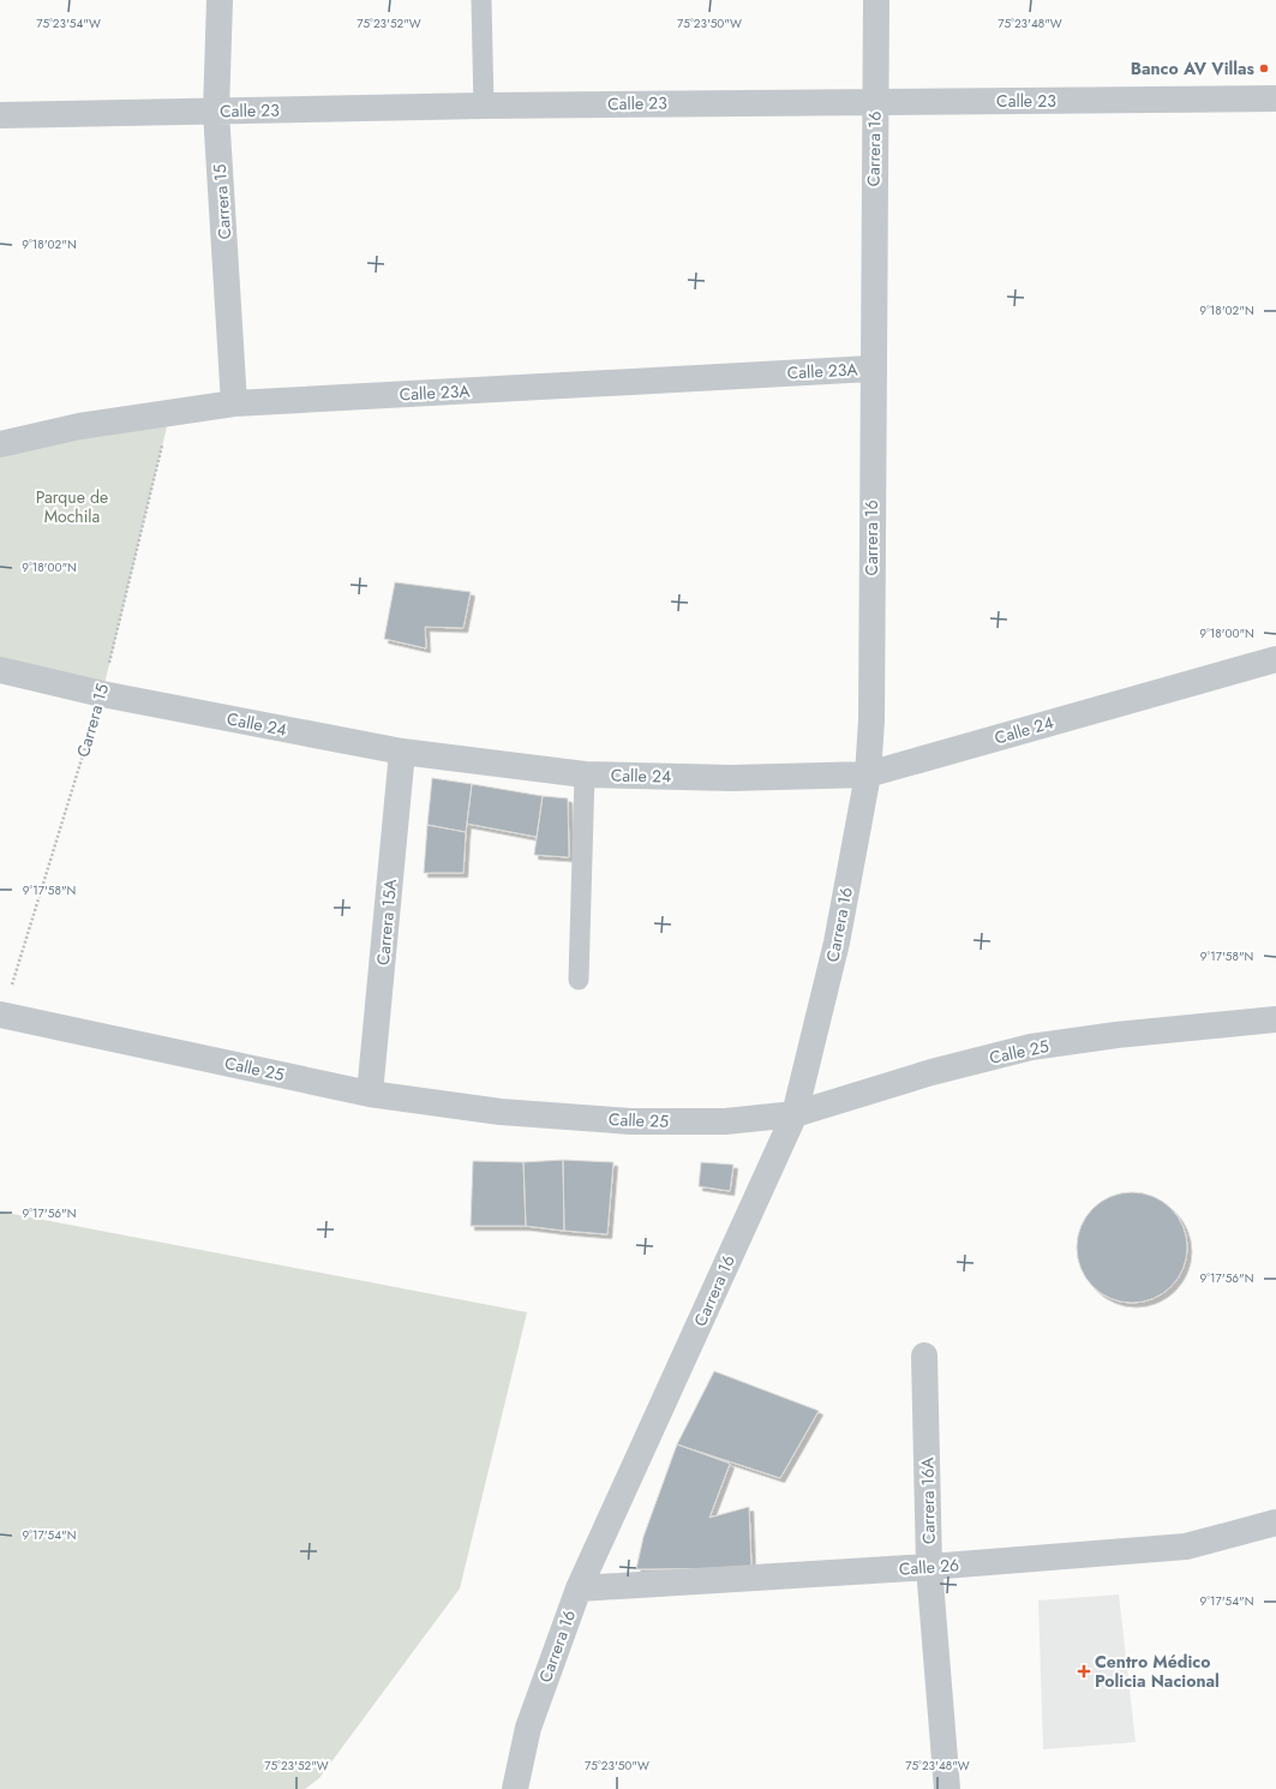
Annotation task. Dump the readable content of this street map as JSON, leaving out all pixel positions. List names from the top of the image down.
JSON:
{
  "streets": {
    "street": [
      "Calle 23",
      "Carrera 16",
      "Carrera 15",
      "Calle 23A",
      "Calle 24",
      "Carrera 15A",
      "Calle 25",
      "Carrera 16A",
      "Calle 26"
    ]
  },
  "crossings": [
    ["Calle 23", "Carrera 16"],
    ["Calle 23", "Carrera 15"],
    ["Carrera 16", "Calle 23A"],
    ["Carrera 16", "Calle 24"],
    ["Carrera 16", "Calle 25"],
    ["Carrera 16", "Calle 26"],
    ["Carrera 15", "Calle 23A"],
    ["Carrera 15", "Calle 24"],
    ["Carrera 15", "Calle 25"],
    ["Calle 24", "Carrera 15A"],
    ["Carrera 15A", "Calle 25"],
    ["Carrera 16A", "Calle 26"]
  ],
  "parks": ["Parque de Mochila"],
  "places": {
    "other": ["Banco AV Villas"],
    "health": ["Centro Médico Policia Nacional"]
  },
  "coordinates": [
    "75°23'54\"W",
    "75°23'52\"W",
    "75°23'50\"W",
    "75°23'48\"W",
    "9°18'02\"N",
    "9°18'00\"N",
    "9°17'58\"N",
    "9°17'56\"N",
    "9°17'54\"N"
  ]
}
